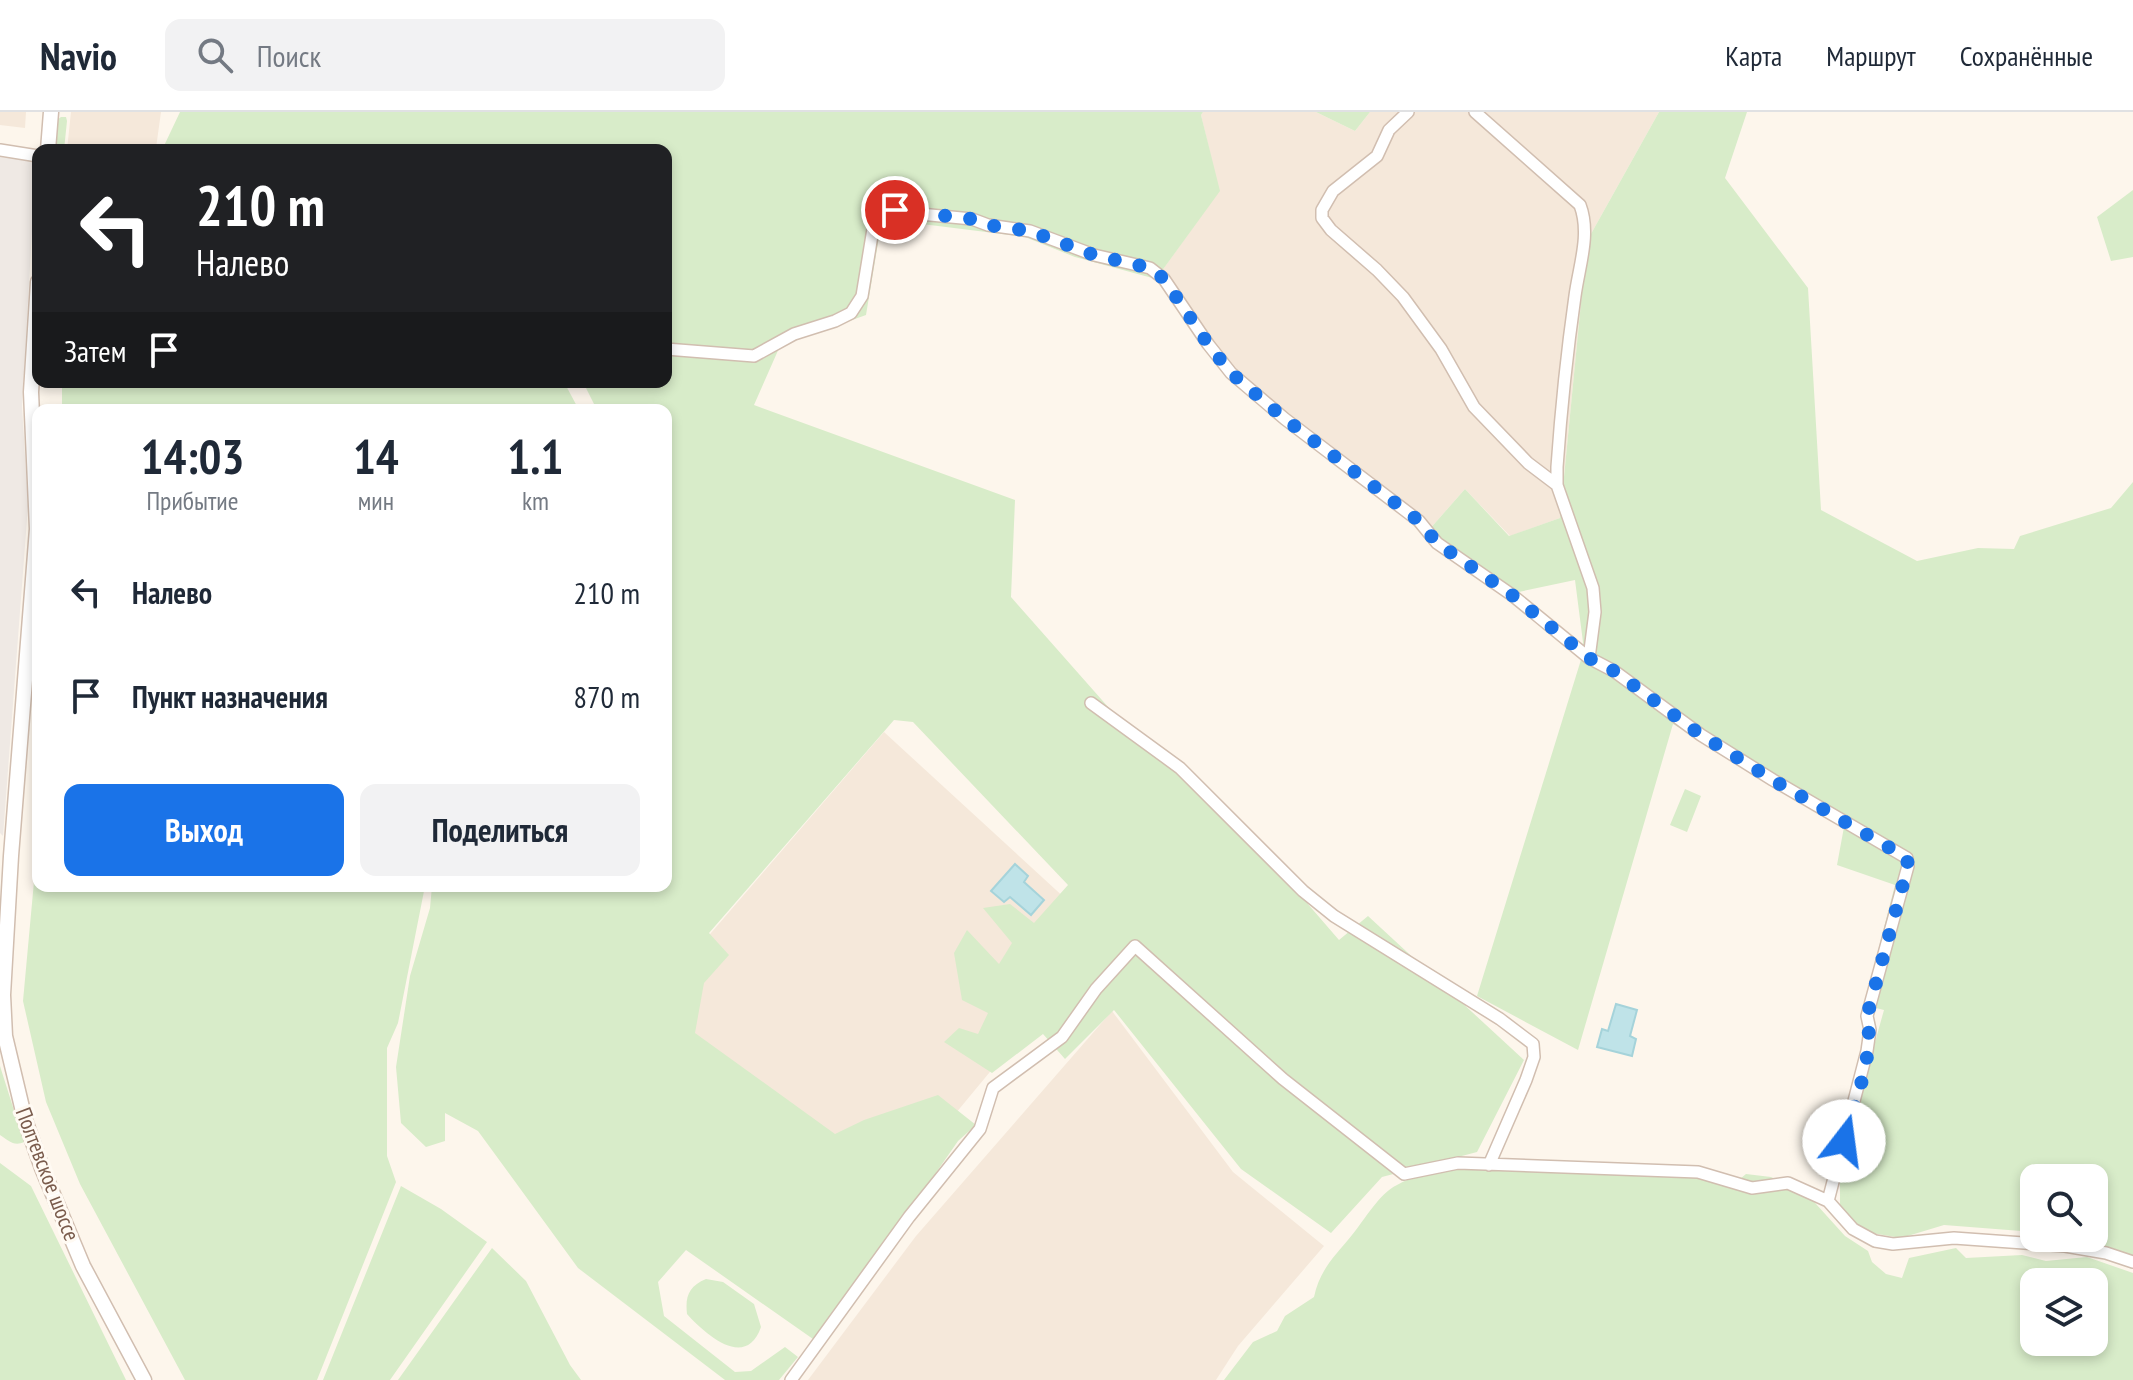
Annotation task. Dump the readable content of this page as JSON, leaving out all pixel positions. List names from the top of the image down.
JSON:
{
  "streets": {
    "street": ["Полтевское шоссе"]
  },
  "page": {
    "header": "Navio",
    "search": "Поиск",
    "nav": ["Карта", "Маршрут", "Сохранённые"],
    "turn": ["210 m", "Налево"],
    "then": "Затем",
    "eta": [
      "14:03",
      "Прибытие",
      "14",
      "мин",
      "1.1",
      "km"
    ],
    "list": [
      {
        "name": "Налево",
        "value": "210 m"
      },
      {
        "name": "Пункт назначения",
        "value": "870 m"
      }
    ],
    "buttons": ["Выход", "Поделиться"]
  }
}
